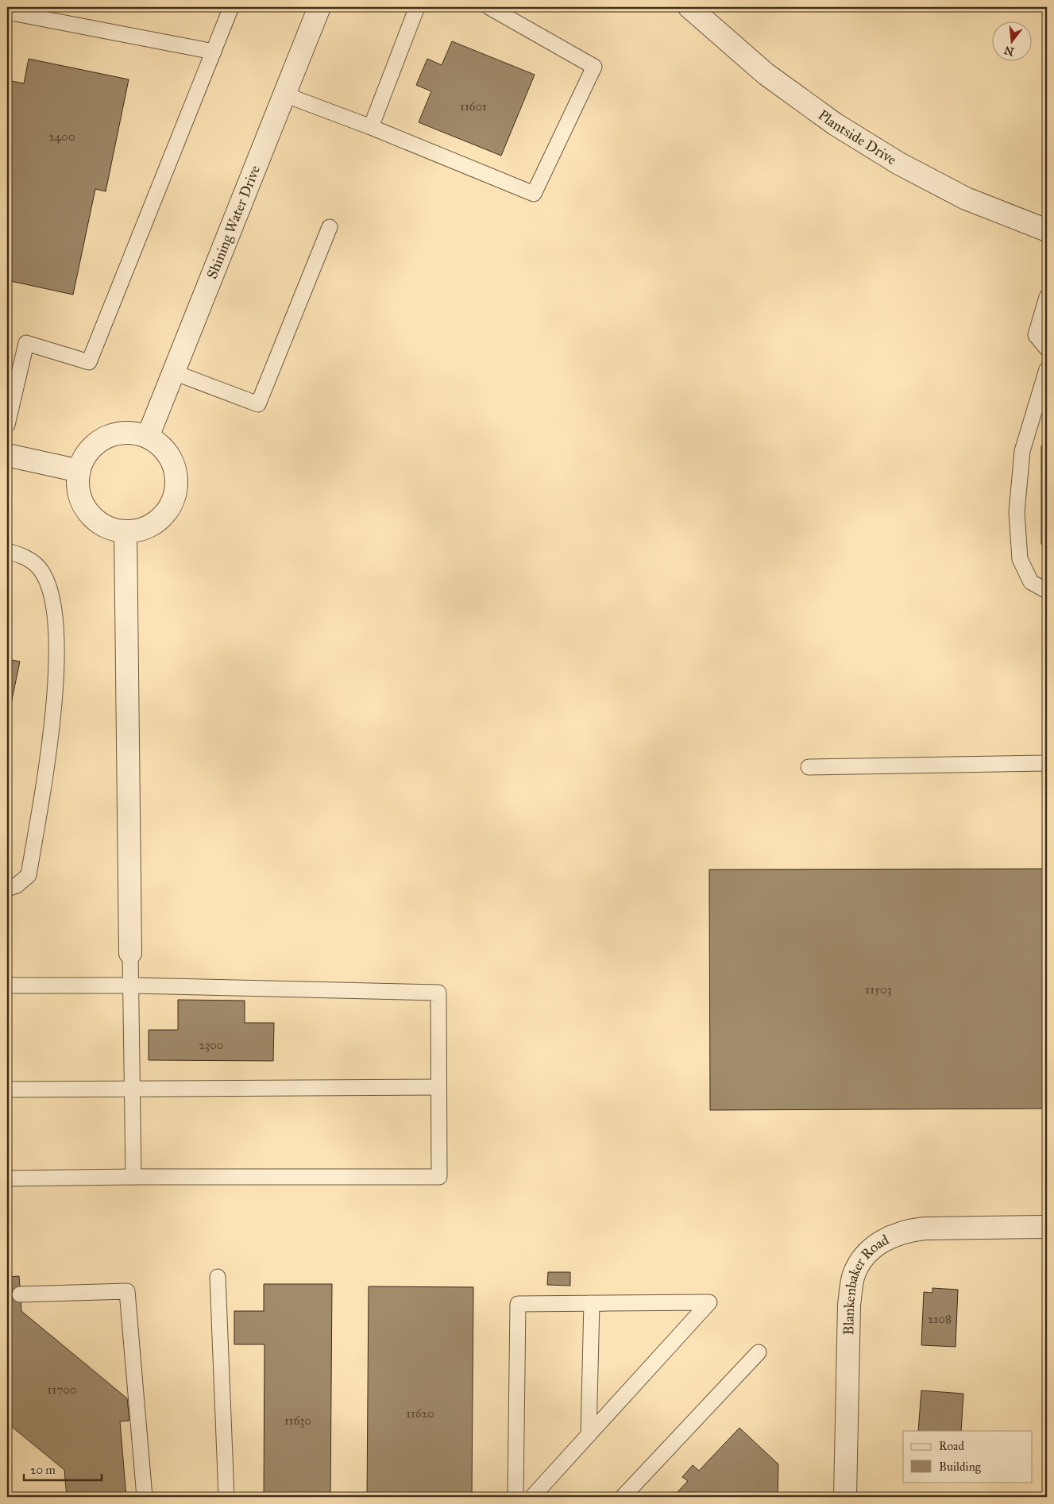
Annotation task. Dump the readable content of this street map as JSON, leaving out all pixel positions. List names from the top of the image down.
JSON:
{
  "streets": {
    "street": ["Plantside Drive", "Shining Water Drive", "Blankenbaker Road"]
  },
  "house_numbers": [
    "11601",
    "2400",
    "11503",
    "2300",
    "2108",
    "11700",
    "11620",
    "11630"
  ],
  "legend": ["Road", "Building"],
  "scale_bar": "20 m",
  "north": "bottom"
}
